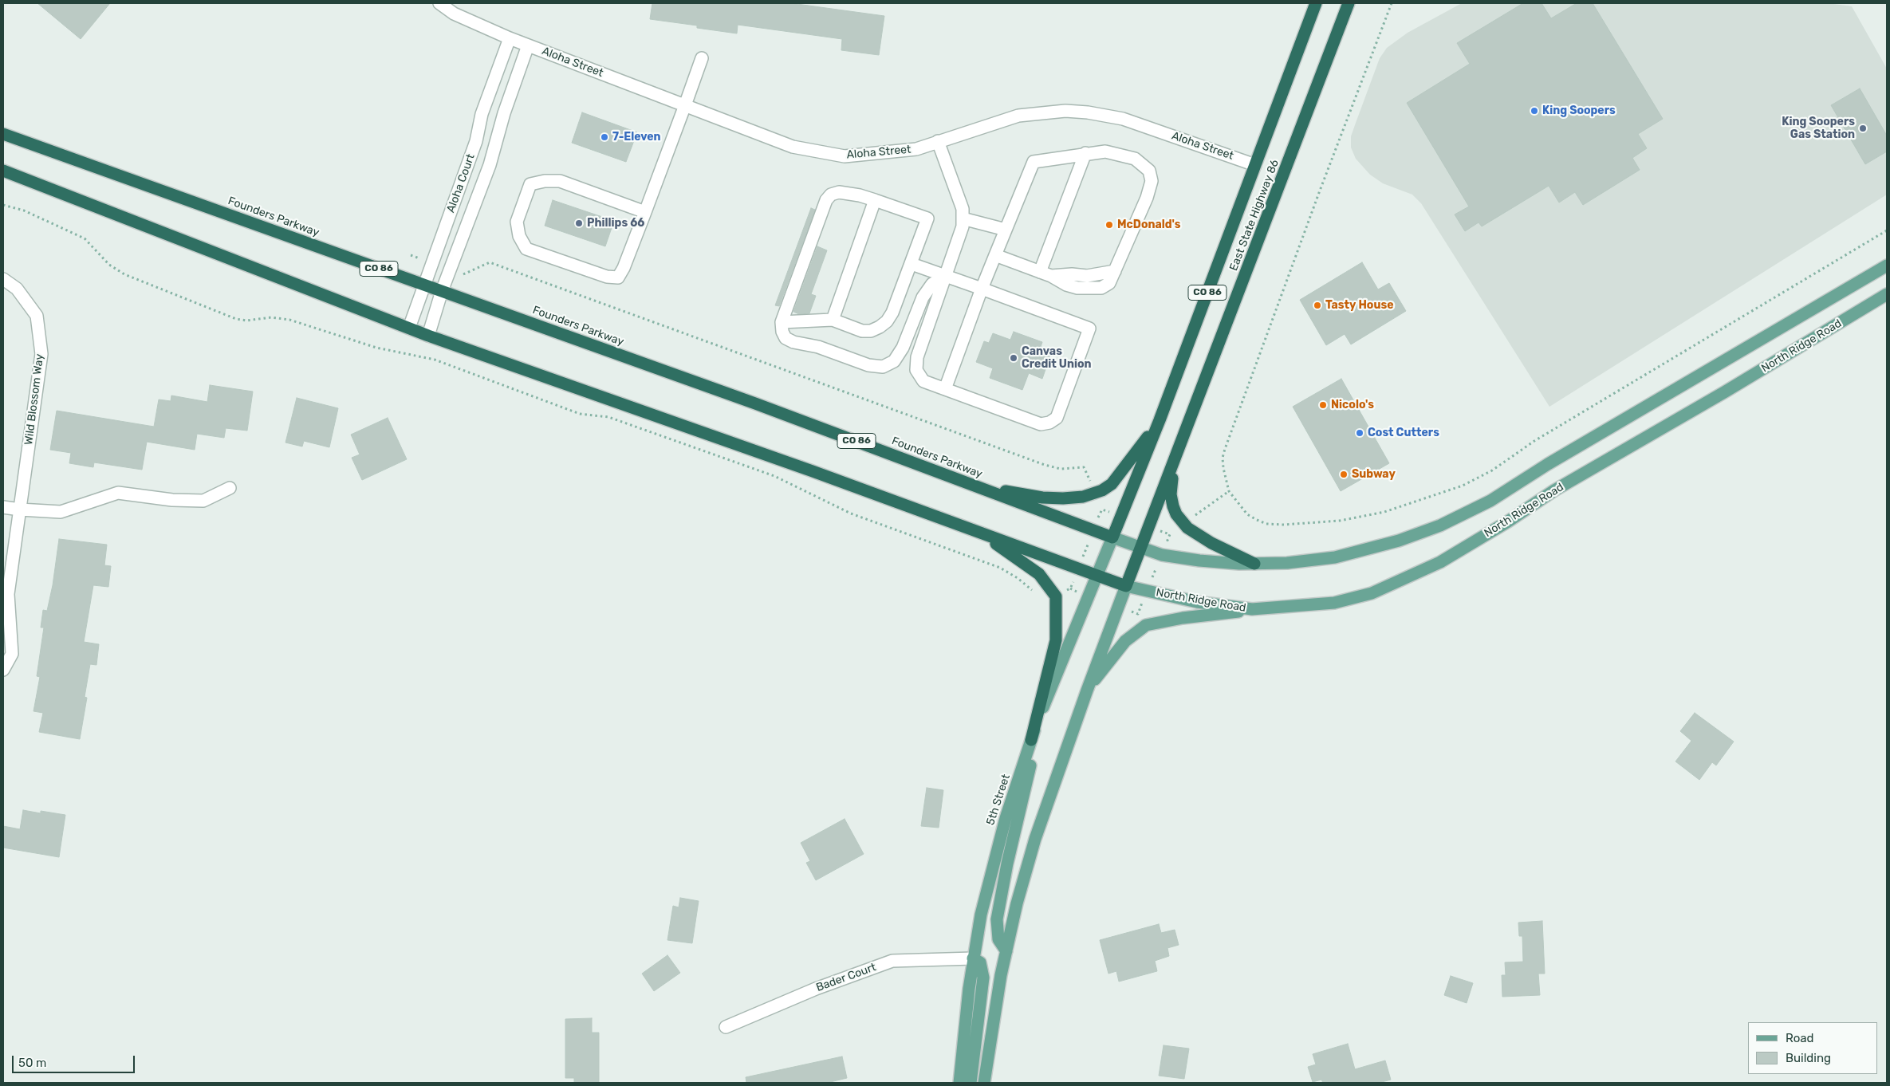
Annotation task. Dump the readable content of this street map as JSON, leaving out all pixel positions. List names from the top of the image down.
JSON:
{
  "streets": {
    "highway": ["East State Highway 86", "Founders Parkway", "CO 86"],
    "main road": ["North Ridge Road", "5th Street"],
    "street": [
      "Aloha Street",
      "Aloha Court",
      "Wild Blossom Way",
      "Bader Court"
    ]
  },
  "crossings": [
    ["Aloha Street", "Aloha Court"],
    ["Aloha Street", "East State Highway 86"],
    ["Aloha Court", "Founders Parkway"],
    ["East State Highway 86", "Founders Parkway"],
    ["East State Highway 86", "CO 86"],
    ["East State Highway 86", "5th Street"],
    ["Founders Parkway", "CO 86"],
    ["Founders Parkway", "5th Street"],
    ["CO 86", "North Ridge Road"],
    ["5th Street", "Bader Court"]
  ],
  "places": [
    "King Soopers",
    "King Soopers Gas Station",
    "7-Eleven",
    "Phillips 66",
    "McDonald's",
    "Tasty House",
    "Canvas Credit Union",
    "Nicolo's",
    "Cost Cutters",
    "Subway"
  ],
  "legend": ["Road", "Building"],
  "scale_bar": "50 m"
}
